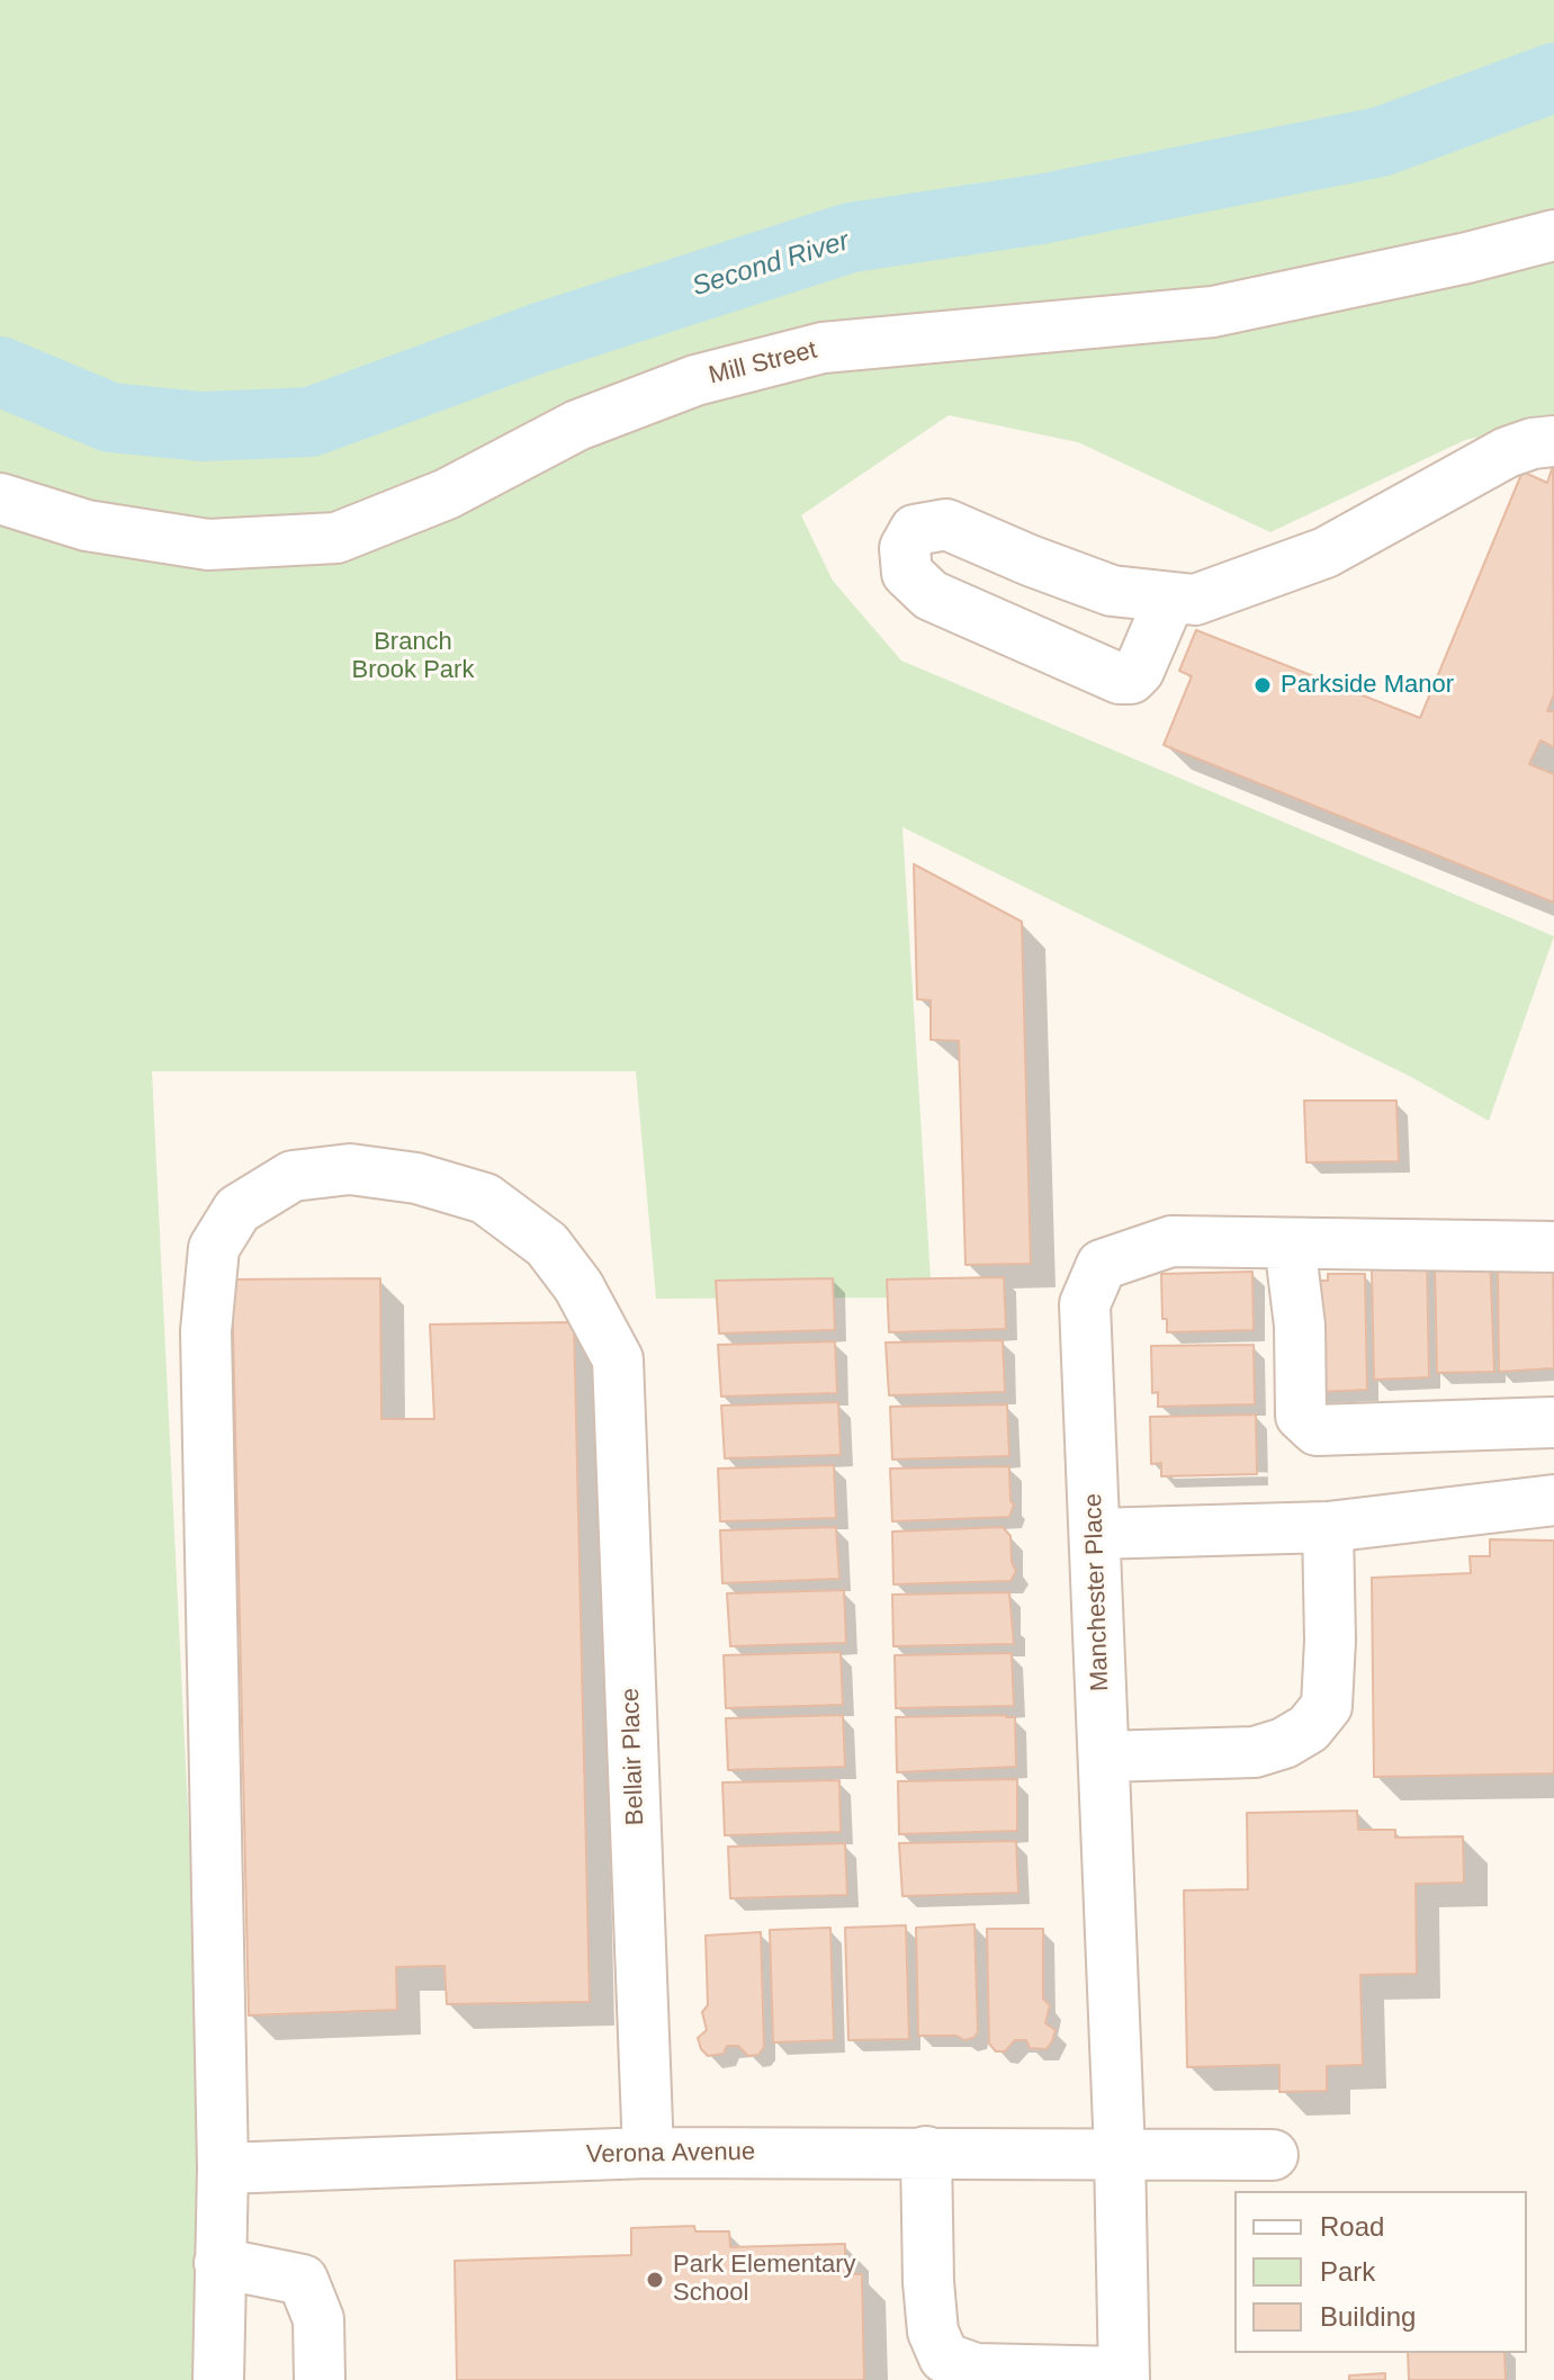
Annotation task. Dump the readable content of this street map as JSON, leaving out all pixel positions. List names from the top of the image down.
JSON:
{
  "streets": {
    "street": [
      "Mill Street",
      "Manchester Place",
      "Bellair Place",
      "Verona Avenue"
    ]
  },
  "crossings": [
    ["Manchester Place", "Verona Avenue"],
    ["Bellair Place", "Verona Avenue"]
  ],
  "water": ["Second River"],
  "parks": ["Branch Brook Park"],
  "places": ["Parkside Manor", "Park Elementary School"],
  "legend": ["Road", "Park", "Building"]
}
